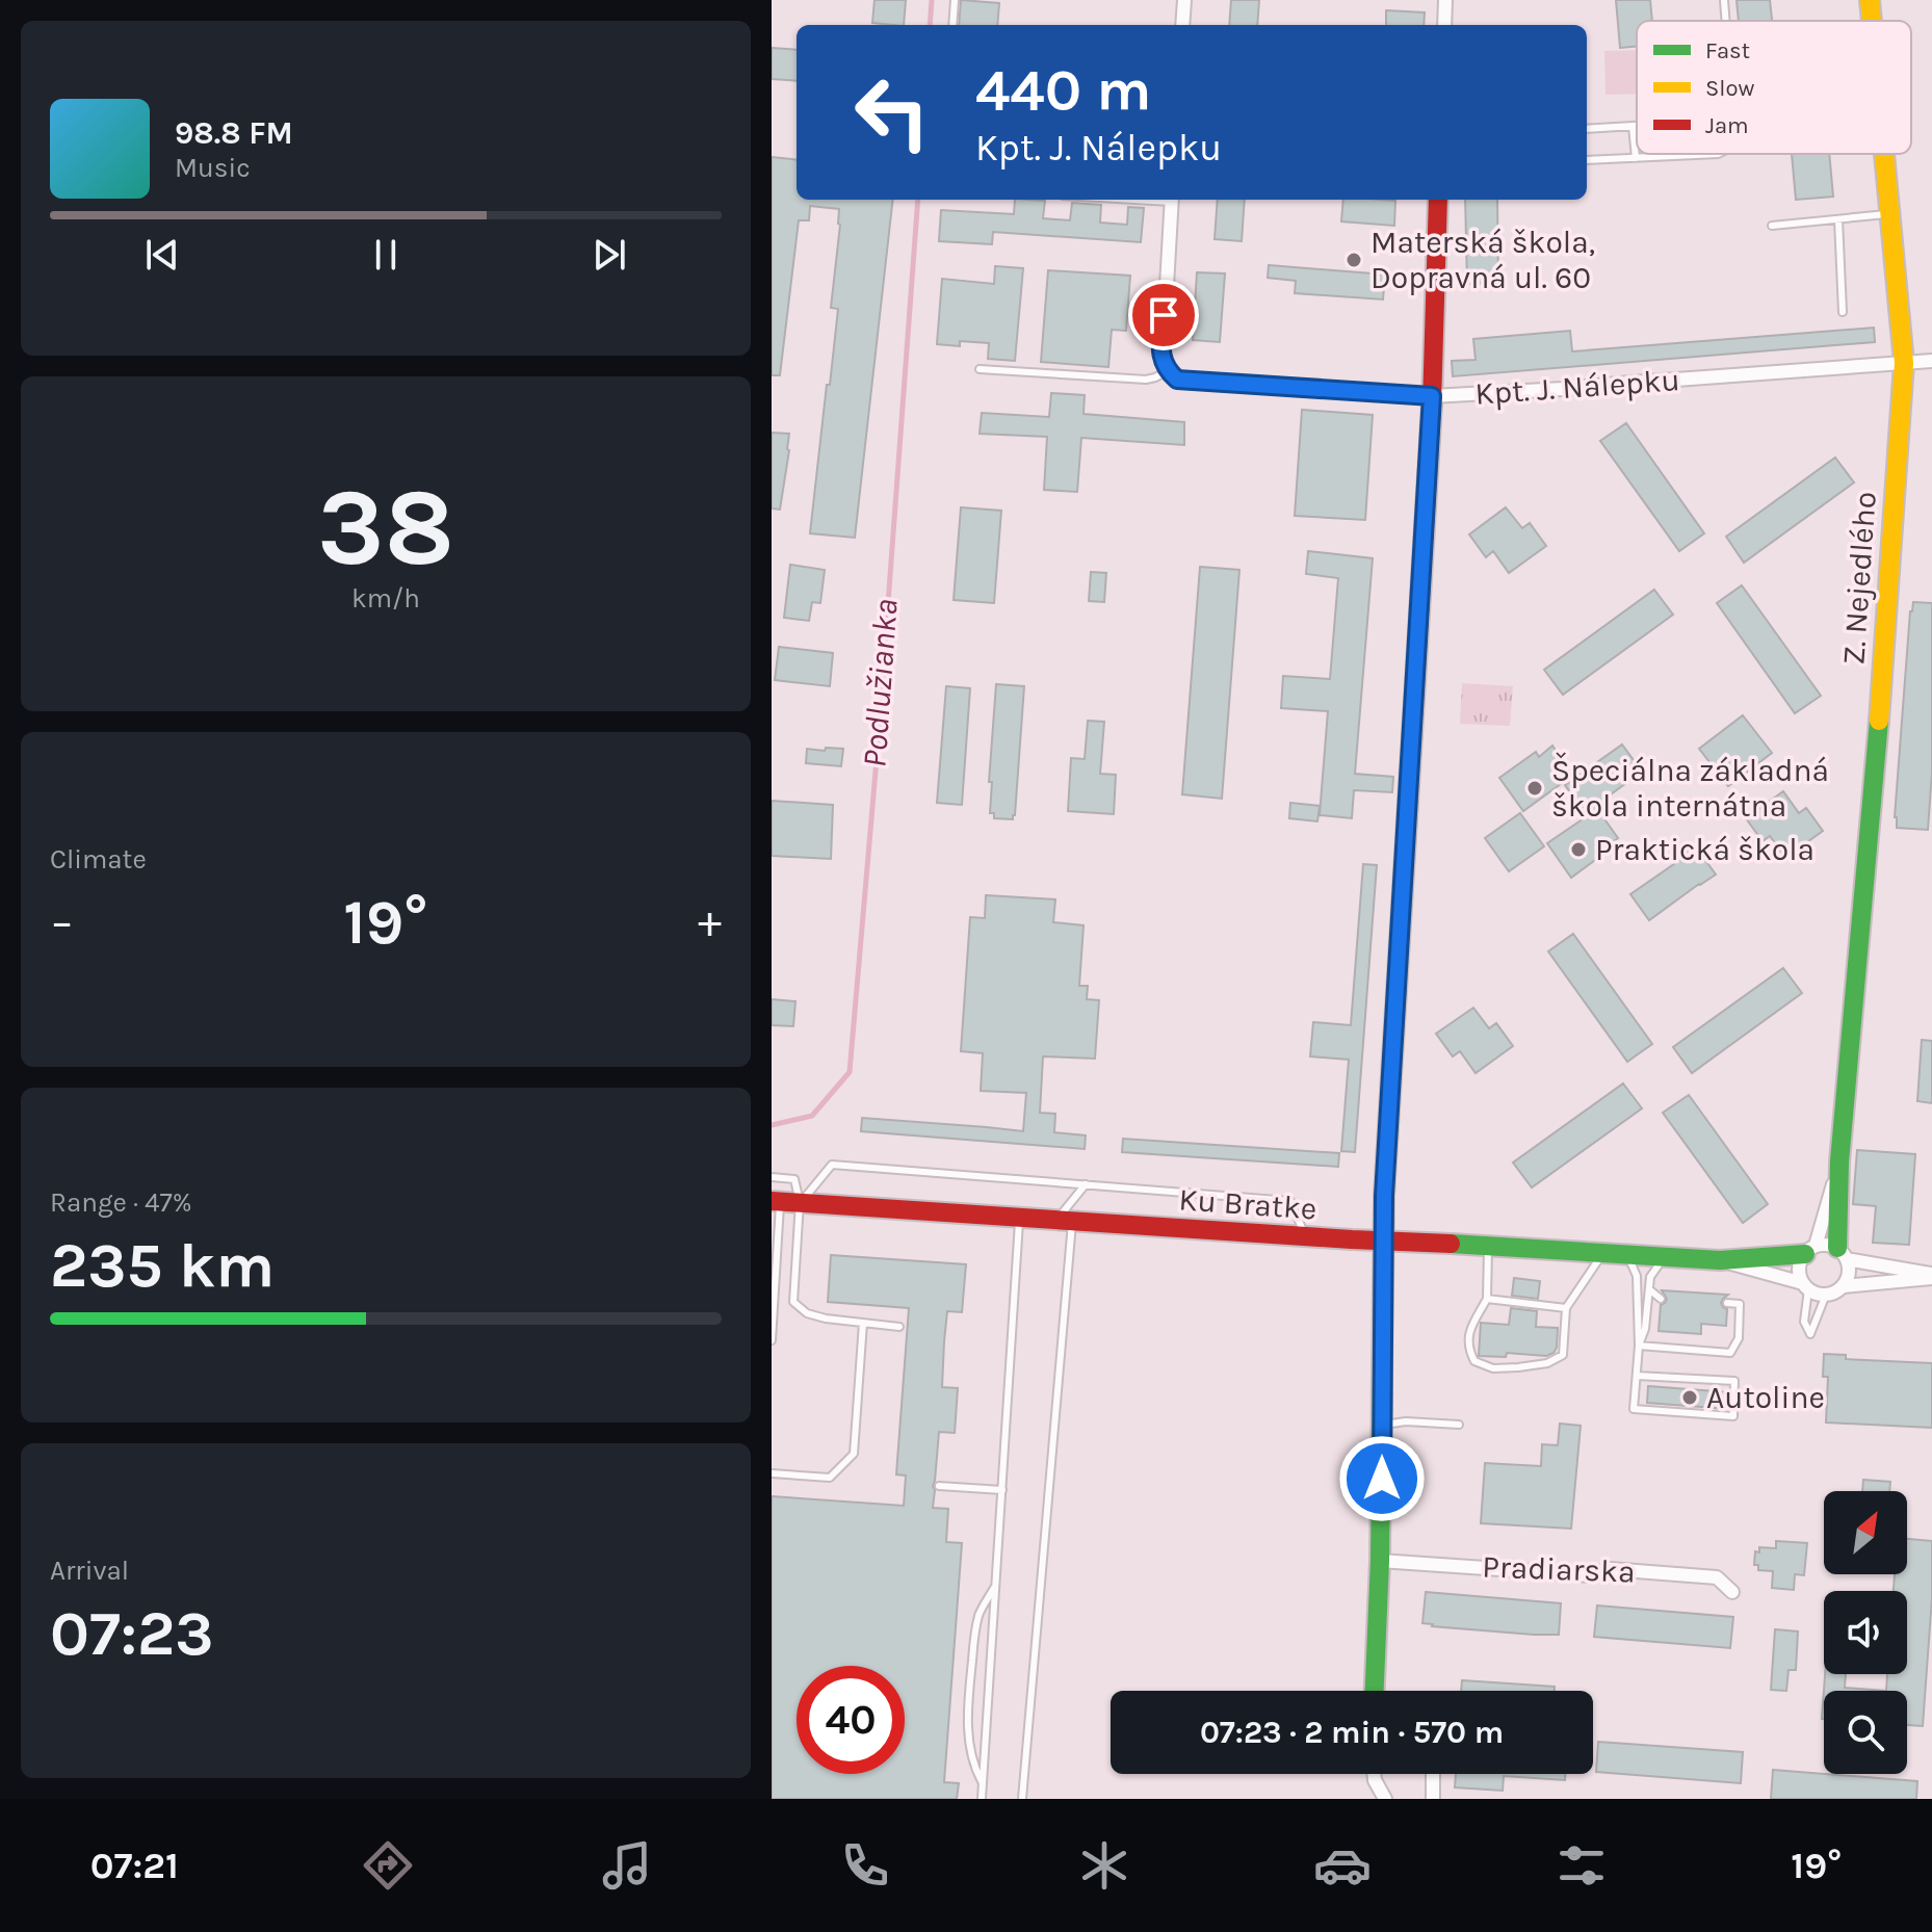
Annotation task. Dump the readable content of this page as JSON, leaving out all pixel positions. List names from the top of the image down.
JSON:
{
  "streets": {
    "street": [
      "Kpt. J. Nálepku",
      "Z. Nejedlého",
      "Ku Bratke",
      "Pradiarska"
    ]
  },
  "crossings": [
    ["Kpt. J. Nálepku", "Z. Nejedlého"],
    ["Z. Nejedlého", "Ku Bratke"]
  ],
  "water": ["Podlužianka"],
  "places": [
    "Materská škola, Dopravná ul. 60",
    "Špeciálna základná škola internátna",
    "Praktická škola",
    "Autoline"
  ],
  "legend": ["Fast", "Slow", "Jam"],
  "north": "top right",
  "page": {
    "turn": ["440 m", "Kpt. J. Nálepku"],
    "song": ["98.8 FM", "Music"],
    "tile": [
      ["38", "km/h"],
      "Climate",
      ["Range · 47%", "235 km"],
      ["Arrival", "07:23"]
    ],
    "heat": ["−", "19°", "+"],
    "limit": "40",
    "trip": "07:23 · 2 min · 570 m",
    "tabs": ["07:21", "19°"]
  }
}
